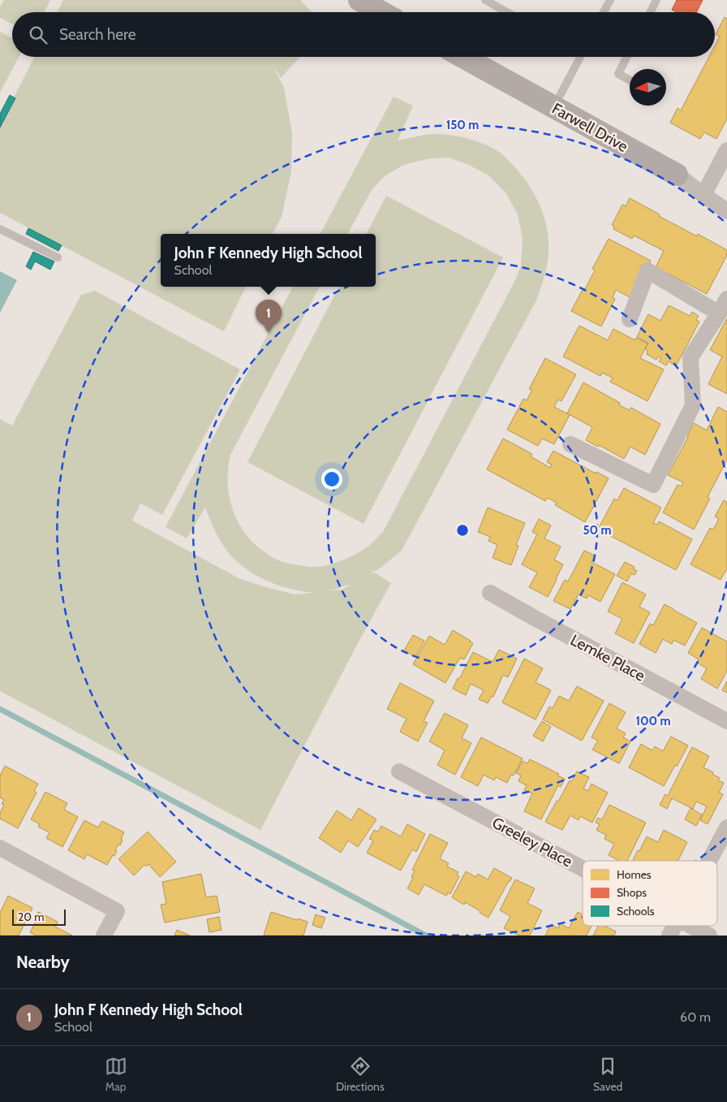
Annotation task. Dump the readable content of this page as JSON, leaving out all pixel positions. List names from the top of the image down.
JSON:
{
  "streets": {
    "street": ["Farwell Drive", "Lemke Place", "Greeley Place"]
  },
  "legend": ["Homes", "Shops", "Schools"],
  "scale_bar": "20 m",
  "north": "left",
  "page": {
    "search": "Search here",
    "popup": ["John F Kennedy High School", "School"],
    "pins": "1",
    "scale": "20 m",
    "heading": "Nearby",
    "list": [
      {
        "mark": "1",
        "name": "John F Kennedy High School",
        "note": "School",
        "value": "60 m"
      }
    ],
    "nav": ["Map", "Directions", "Saved"]
  },
  "rings": ["150 m", "50 m", "100 m"]
}
